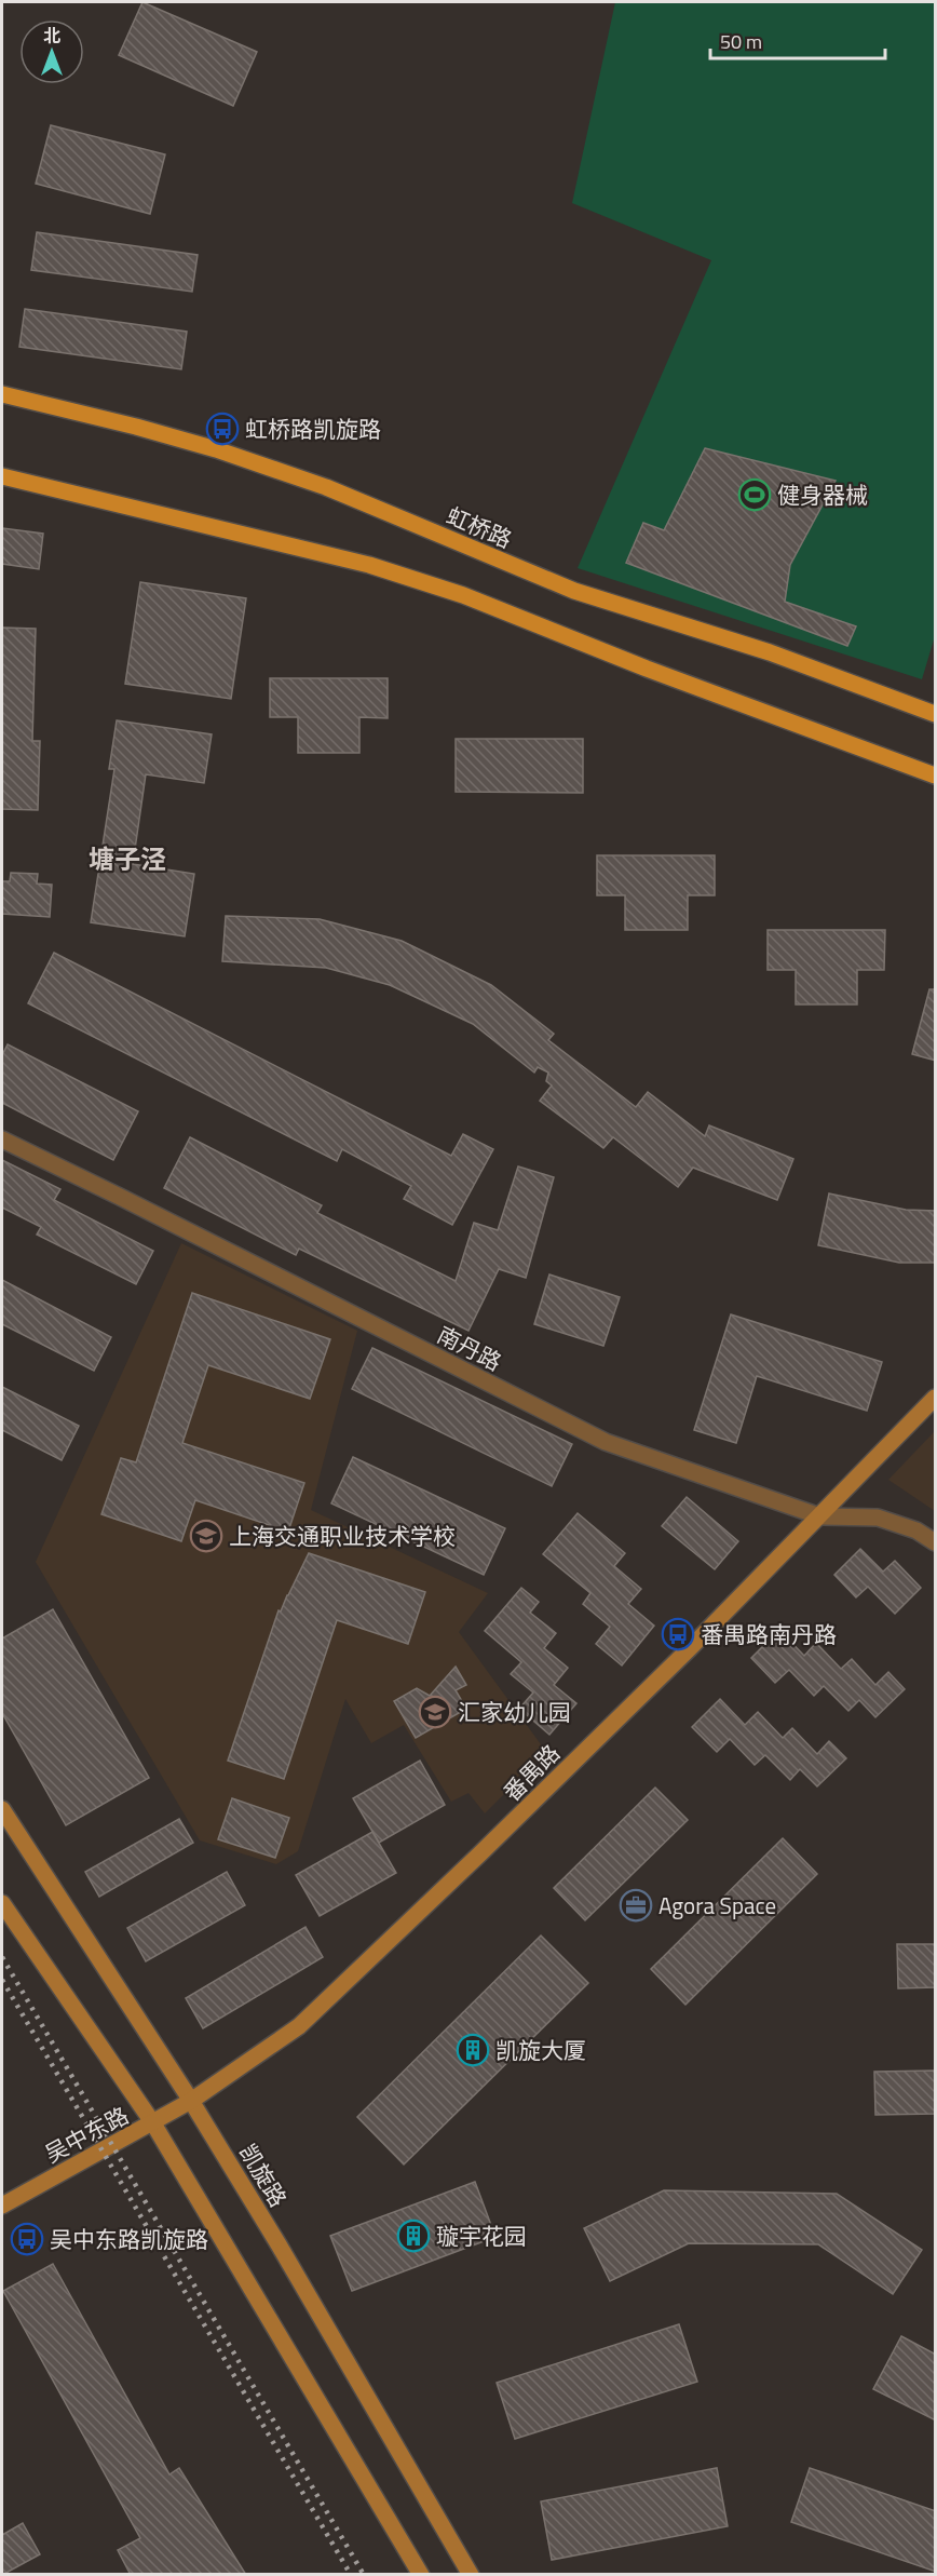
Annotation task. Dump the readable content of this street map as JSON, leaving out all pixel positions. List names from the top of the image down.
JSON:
{
  "streets": {
    "main road": ["虹桥路"],
    "street": [
      "南丹路",
      "番禺路",
      "吴中东路",
      "凯旋路"
    ]
  },
  "crossings": [
    ["南丹路", "番禺路"],
    ["番禺路", "吴中东路"],
    ["番禺路", "凯旋路"],
    ["吴中东路", "凯旋路"]
  ],
  "districts": ["塘子泾"],
  "places": {
    "bus stop": ["虹桥路凯旋路", "番禺路南丹路", "吴中东路凯旋路"],
    "sports": ["健身器械"],
    "school or university": ["上海交通职业技术学校", "汇家幼儿园"],
    "office": ["Agora Space"],
    "building": ["凯旋大厦", "璇宇花园"]
  },
  "scale_bar": "50 m",
  "north": "top"
}
